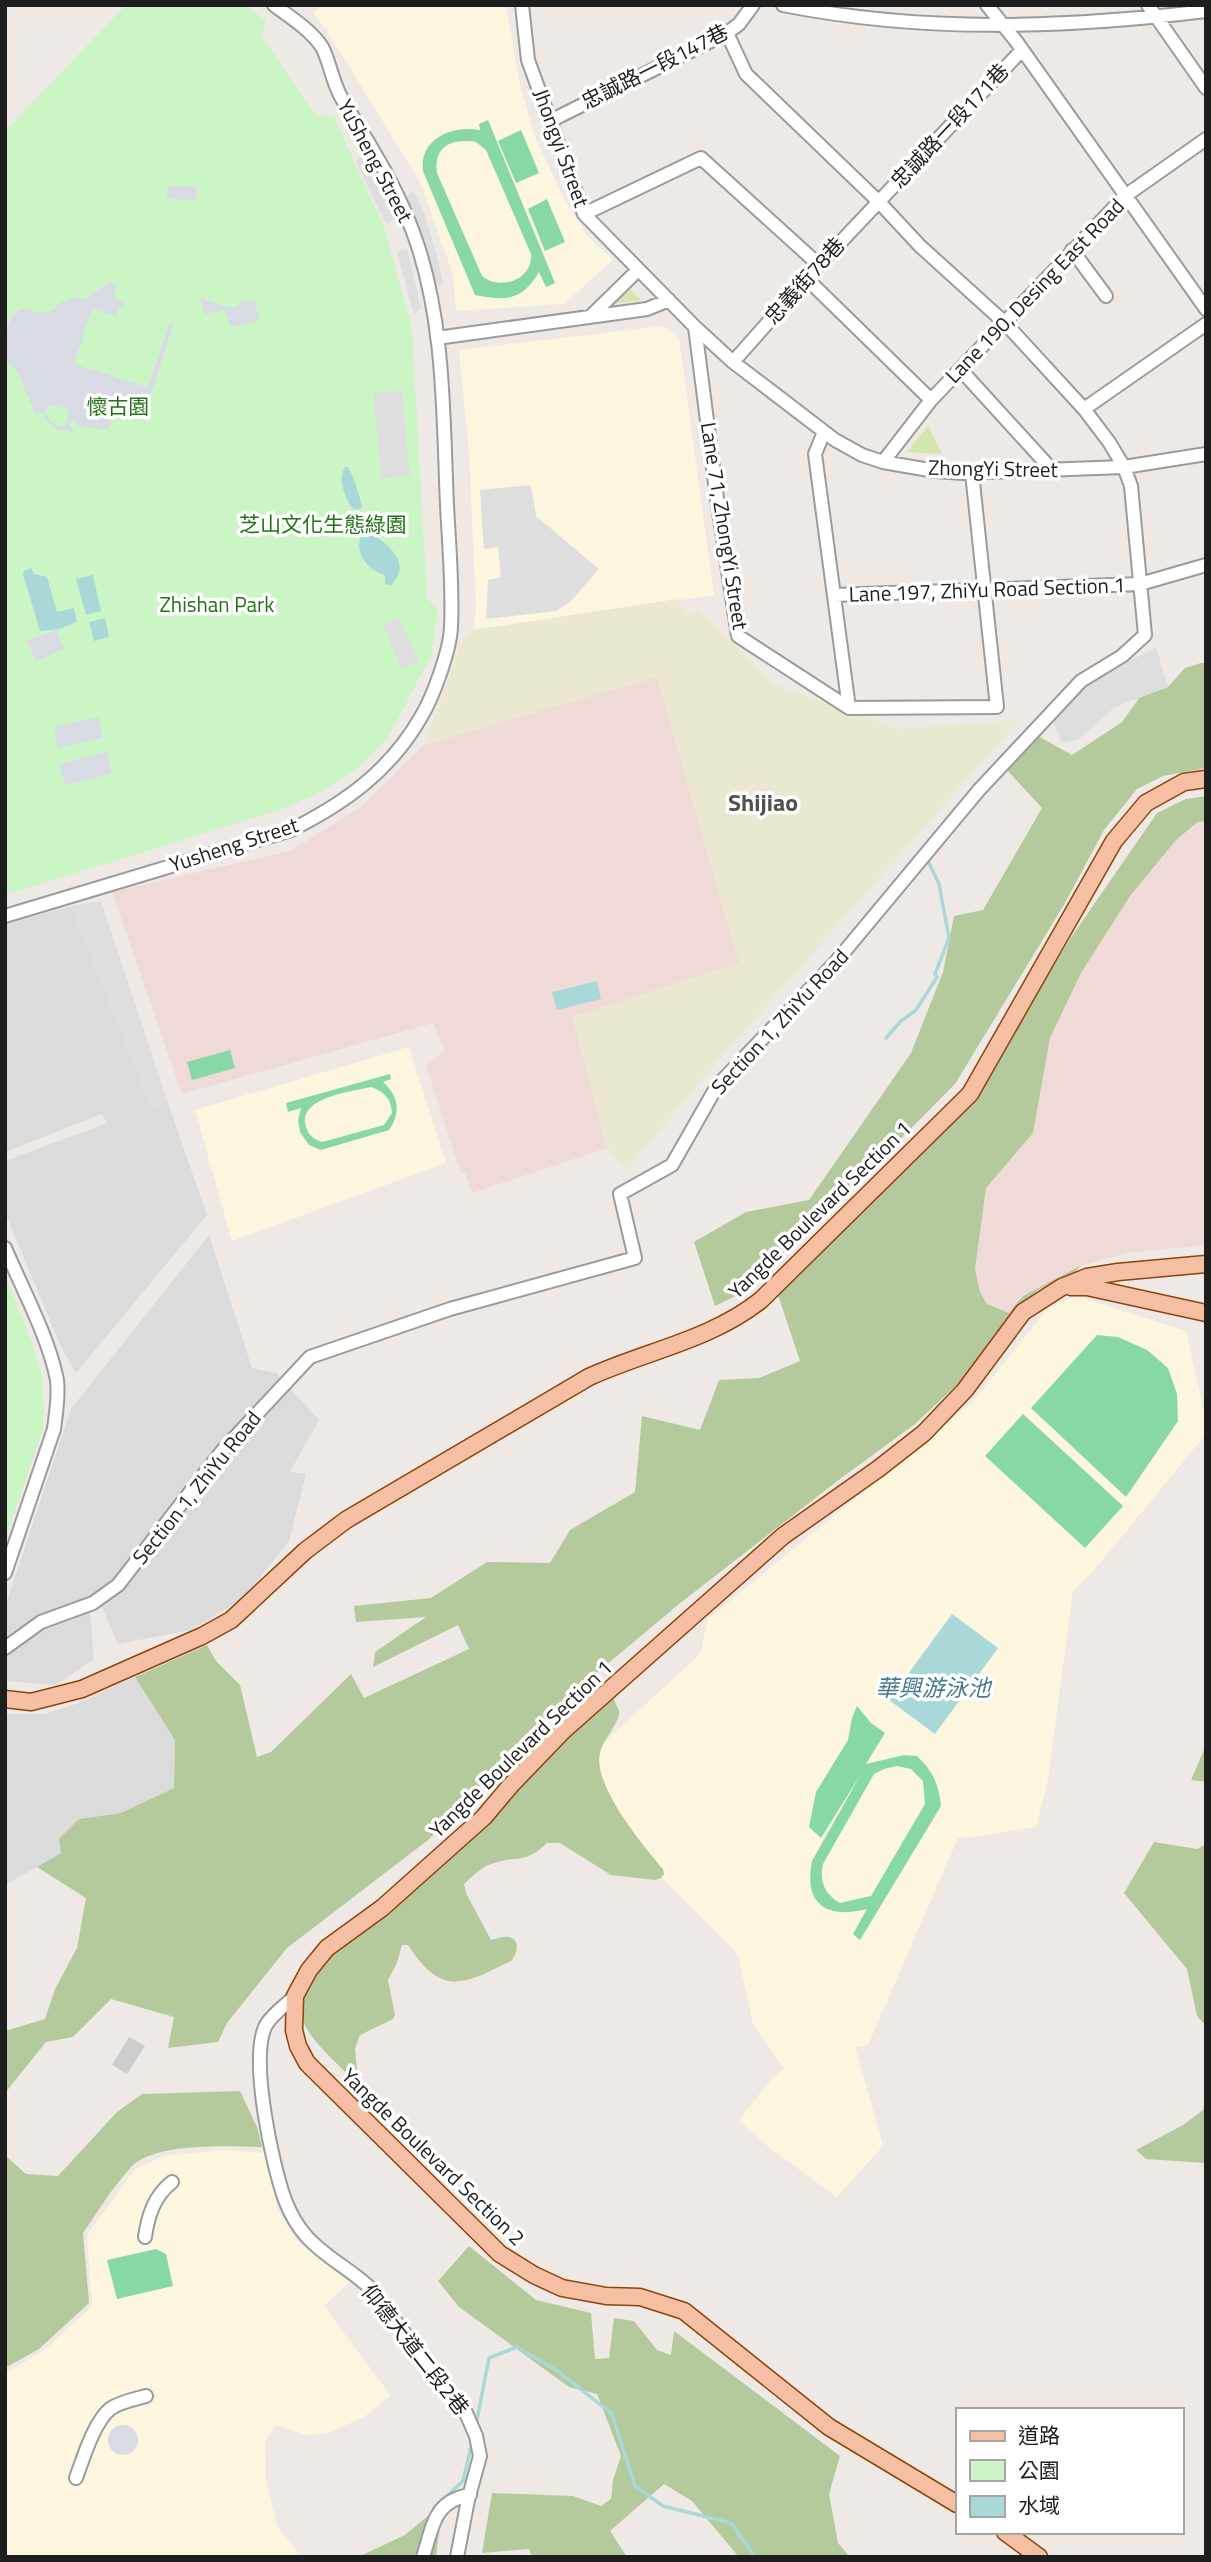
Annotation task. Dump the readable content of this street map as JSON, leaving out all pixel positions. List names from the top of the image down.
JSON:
{
  "streets": {
    "main road": ["Yangde Boulevard Section 1", "Yangde Boulevard Section 2"],
    "street": [
      "忠誠路一段147巷",
      "忠誠路一段171巷",
      "Jhongyi Street",
      "YuSheng Street",
      "忠義街78巷",
      "Lane 190, Desing East Road",
      "ZhongYi Street",
      "Lane 71, ZhongYi Street",
      "Lane 197, ZhiYu Road Section 1",
      "Yusheng Street",
      "Section 1, ZhiYu Road",
      "仰德大道二段2巷"
    ]
  },
  "crossings": [
    ["忠誠路一段147巷", "Jhongyi Street"],
    ["忠誠路一段171巷", "忠義街78巷"],
    ["Jhongyi Street", "ZhongYi Street"],
    ["YuSheng Street", "Yusheng Street"],
    ["忠義街78巷", "ZhongYi Street"],
    ["Lane 190, Desing East Road", "ZhongYi Street"],
    ["ZhongYi Street", "Lane 71, ZhongYi Street"],
    ["Lane 197, ZhiYu Road Section 1", "Section 1, ZhiYu Road"],
    ["Yangde Boulevard Section 1", "Yangde Boulevard Section 2"],
    ["Yangde Boulevard Section 1", "仰德大道二段2巷"],
    ["Yangde Boulevard Section 2", "仰德大道二段2巷"]
  ],
  "districts": ["Shijiao"],
  "water": ["華興游泳池"],
  "parks": ["懷古園", "芝山文化生態綠園", "Zhishan Park"],
  "legend": ["道路", "公園", "水域"]
}
